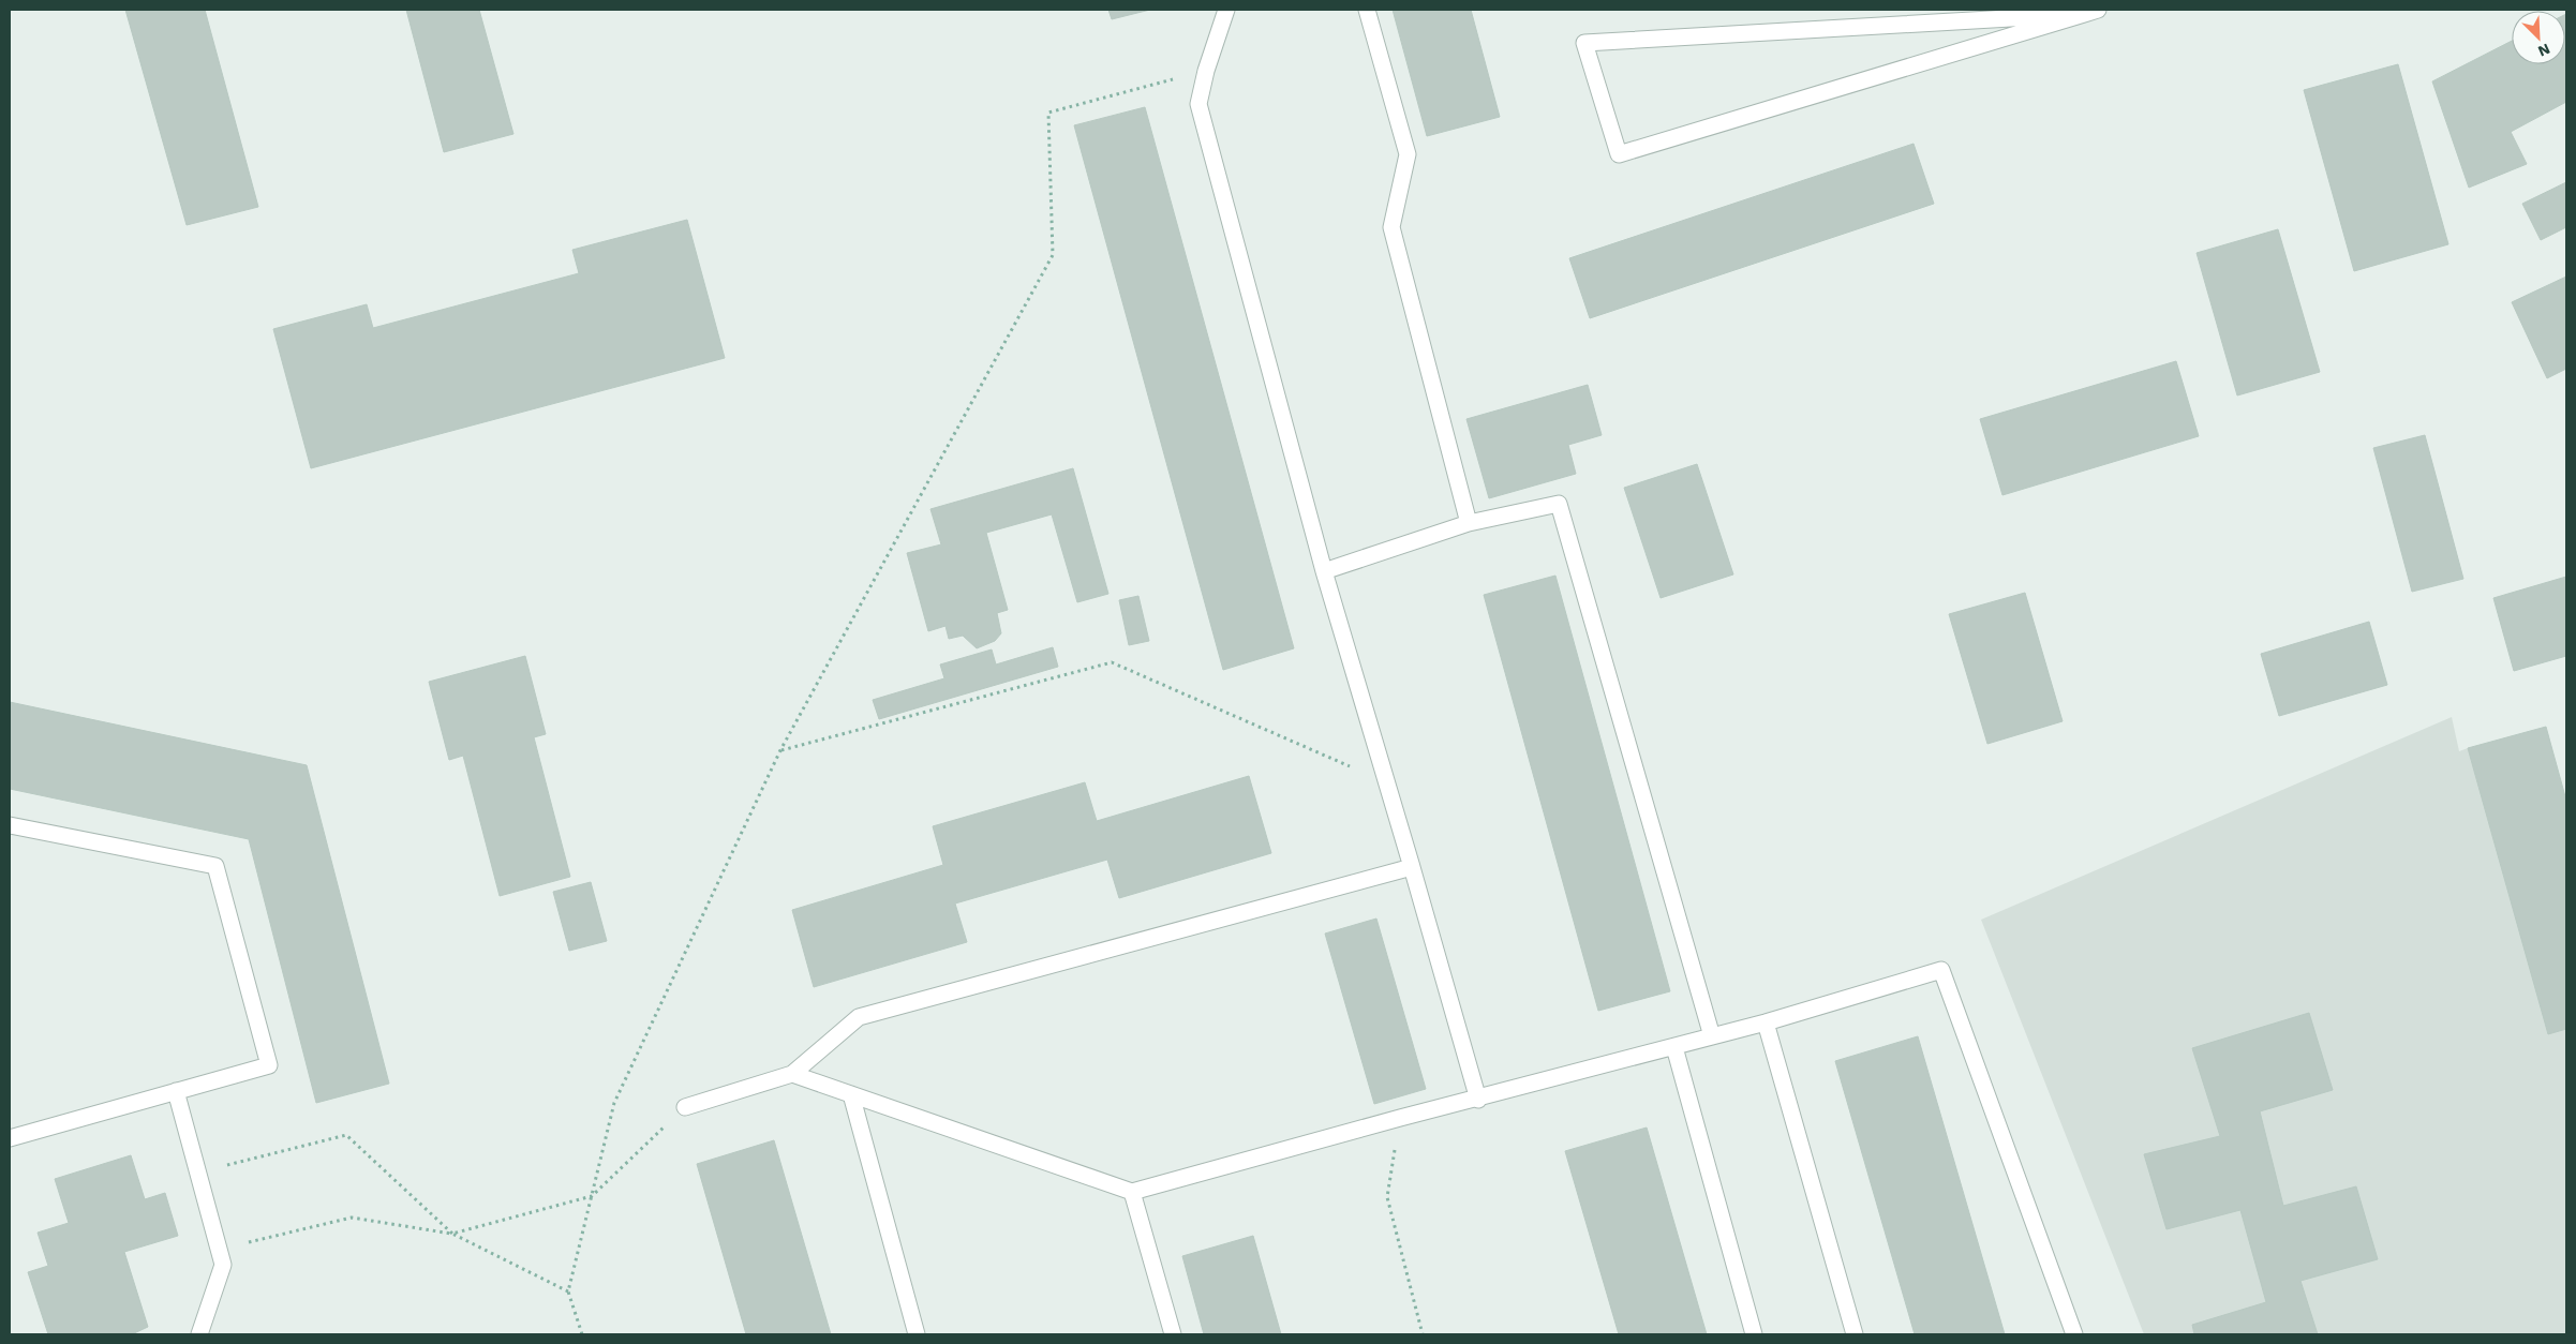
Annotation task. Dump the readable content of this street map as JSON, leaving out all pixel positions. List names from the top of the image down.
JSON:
{
  "north": "bottom right"
}
